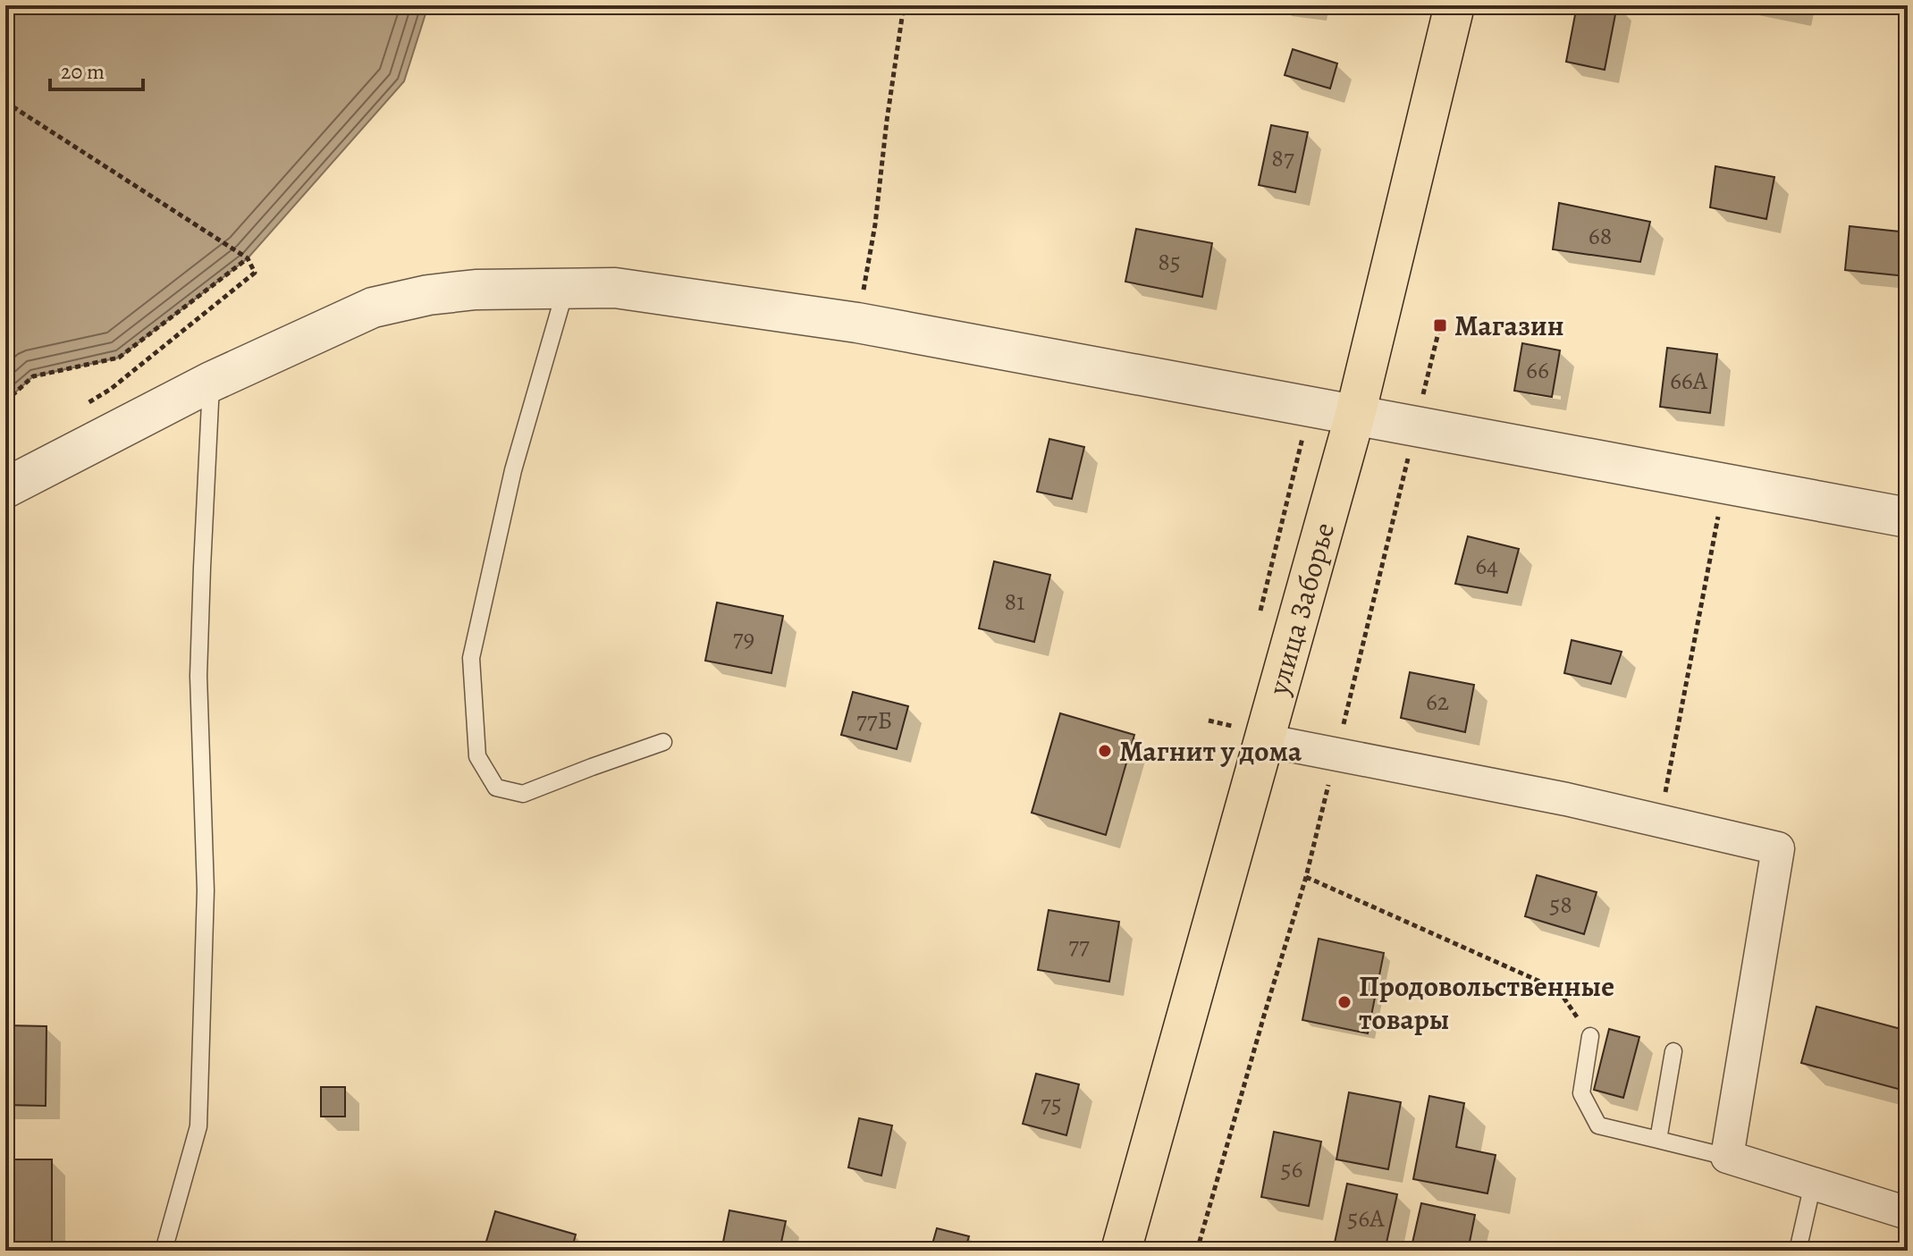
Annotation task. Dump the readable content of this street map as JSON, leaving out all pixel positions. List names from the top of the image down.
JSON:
{
  "streets": {
    "main road": ["улица Заборье"]
  },
  "places": {
    "transit": ["Магазин"],
    "other": ["Магнит у дома", "Продовольственные товары"]
  },
  "house_numbers": [
    "87",
    "68",
    "85",
    "66",
    "66А",
    "64",
    "81",
    "79",
    "62",
    "77Б",
    "58",
    "77",
    "75",
    "56",
    "56А"
  ],
  "scale_bar": "20 m"
}
